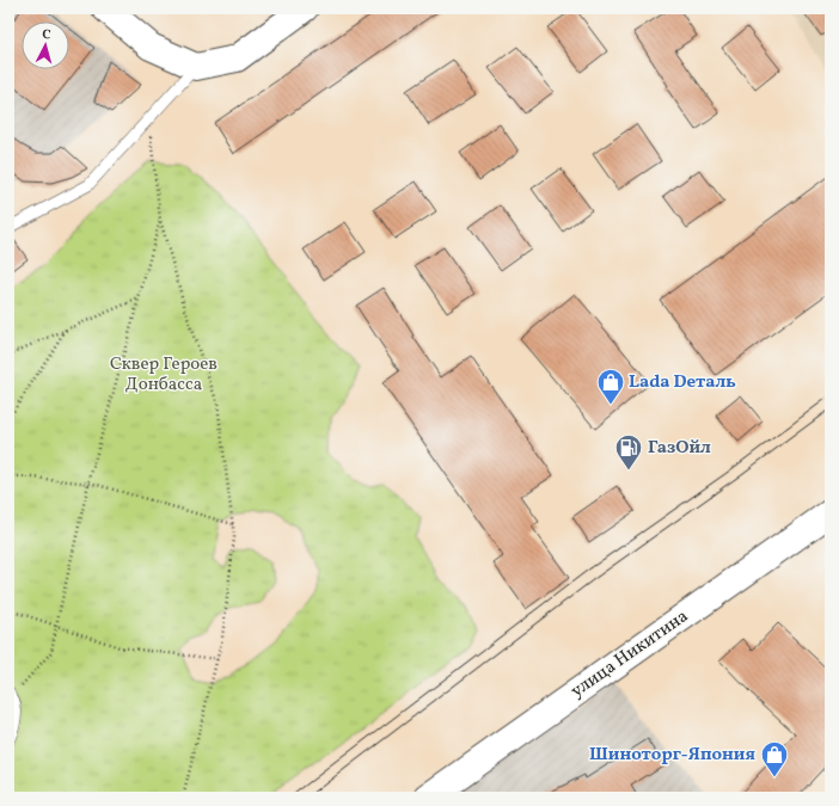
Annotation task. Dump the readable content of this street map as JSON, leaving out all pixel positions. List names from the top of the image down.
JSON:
{
  "streets": {
    "main road": ["улица Никитина"]
  },
  "parks": ["Сквер Героев Донбасса"],
  "places": {
    "shop": ["Lada Dеталь", "Шиноторг-Япония"],
    "fuel station": ["ГазОйл"]
  },
  "north": "top"
}
